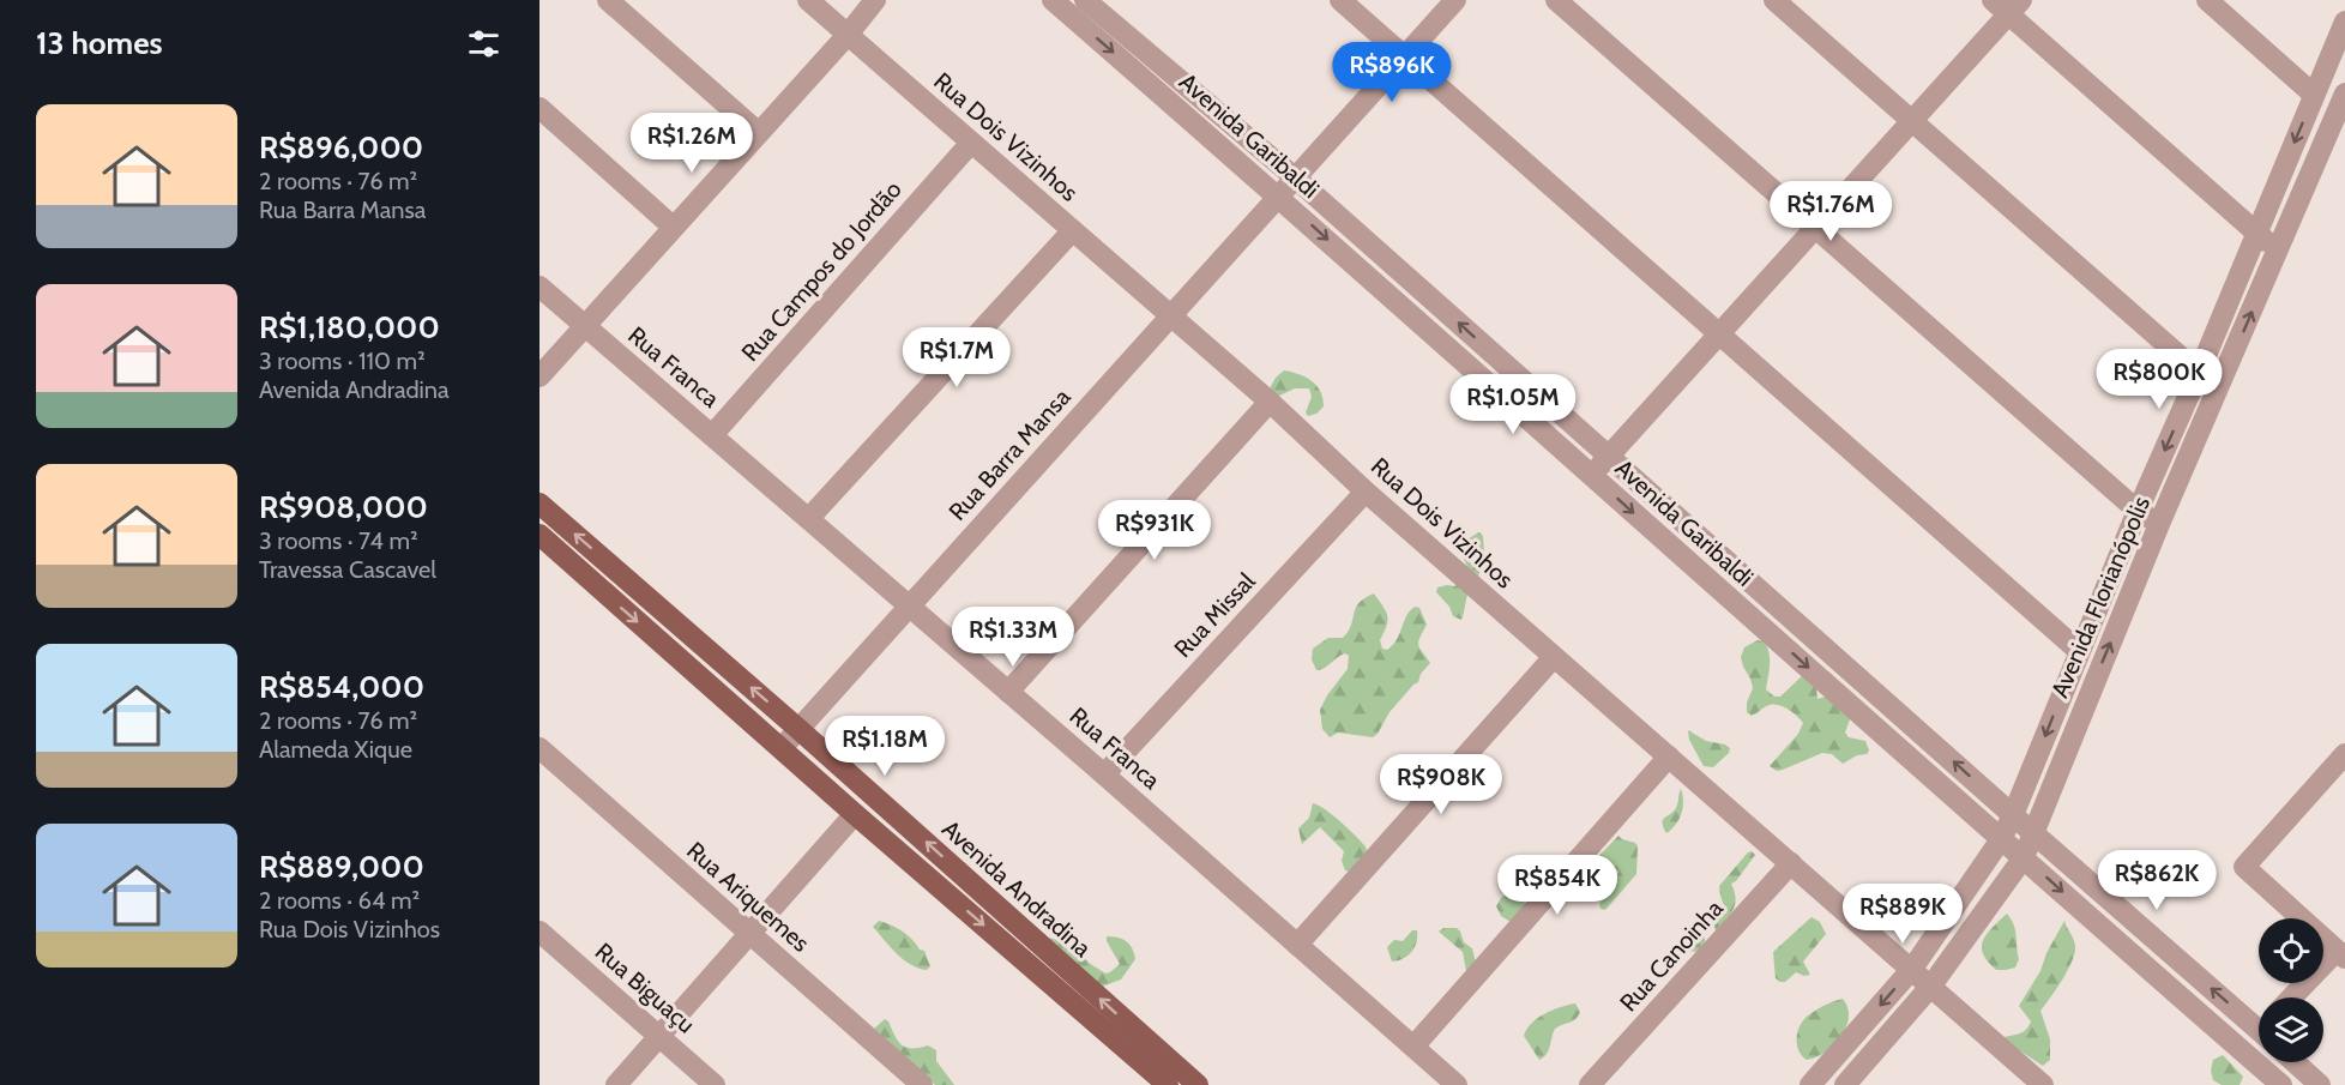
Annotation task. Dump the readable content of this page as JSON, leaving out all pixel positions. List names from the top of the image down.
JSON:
{
  "streets": {
    "main road": ["Avenida Andradina"],
    "street": [
      "Avenida Garibaldi",
      "Rua Dois Vizinhos",
      "Rua Campos do Jordão",
      "Rua Franca",
      "Rua Barra Mansa",
      "Avenida Florianópolis",
      "Rua Missal",
      "Rua Ariquemes",
      "Rua Canoinha",
      "Rua Biguaçu"
    ]
  },
  "crossings": [
    ["Avenida Garibaldi", "Rua Barra Mansa"],
    ["Avenida Garibaldi", "Avenida Florianópolis"],
    ["Rua Dois Vizinhos", "Rua Campos do Jordão"],
    ["Rua Dois Vizinhos", "Rua Barra Mansa"],
    ["Rua Dois Vizinhos", "Avenida Florianópolis"],
    ["Rua Dois Vizinhos", "Rua Missal"],
    ["Rua Dois Vizinhos", "Rua Canoinha"],
    ["Rua Campos do Jordão", "Rua Franca"],
    ["Rua Franca", "Rua Barra Mansa"],
    ["Rua Franca", "Rua Missal"],
    ["Rua Barra Mansa", "Avenida Andradina"]
  ],
  "page": {
    "heading": "13 homes",
    "price": [
      "R$896K",
      "R$1.26M",
      "R$1.76M",
      "R$1.7M",
      "R$800K",
      "R$1.05M",
      "R$931K",
      "R$1.33M",
      "R$1.18M",
      "R$908K",
      "R$862K",
      "R$854K",
      "R$889K"
    ],
    "list": [
      {
        "name": "R$896,000",
        "note": "2 rooms · 76 m² · Rua Barra Mansa"
      },
      {
        "name": "R$1,180,000",
        "note": "3 rooms · 110 m² · Avenida Andradina"
      },
      {
        "name": "R$908,000",
        "note": "3 rooms · 74 m² · Travessa Cascavel"
      },
      {
        "name": "R$854,000",
        "note": "2 rooms · 76 m² · Alameda Xique"
      },
      {
        "name": "R$889,000",
        "note": "2 rooms · 64 m² · Rua Dois Vizinhos"
      }
    ]
  }
}
